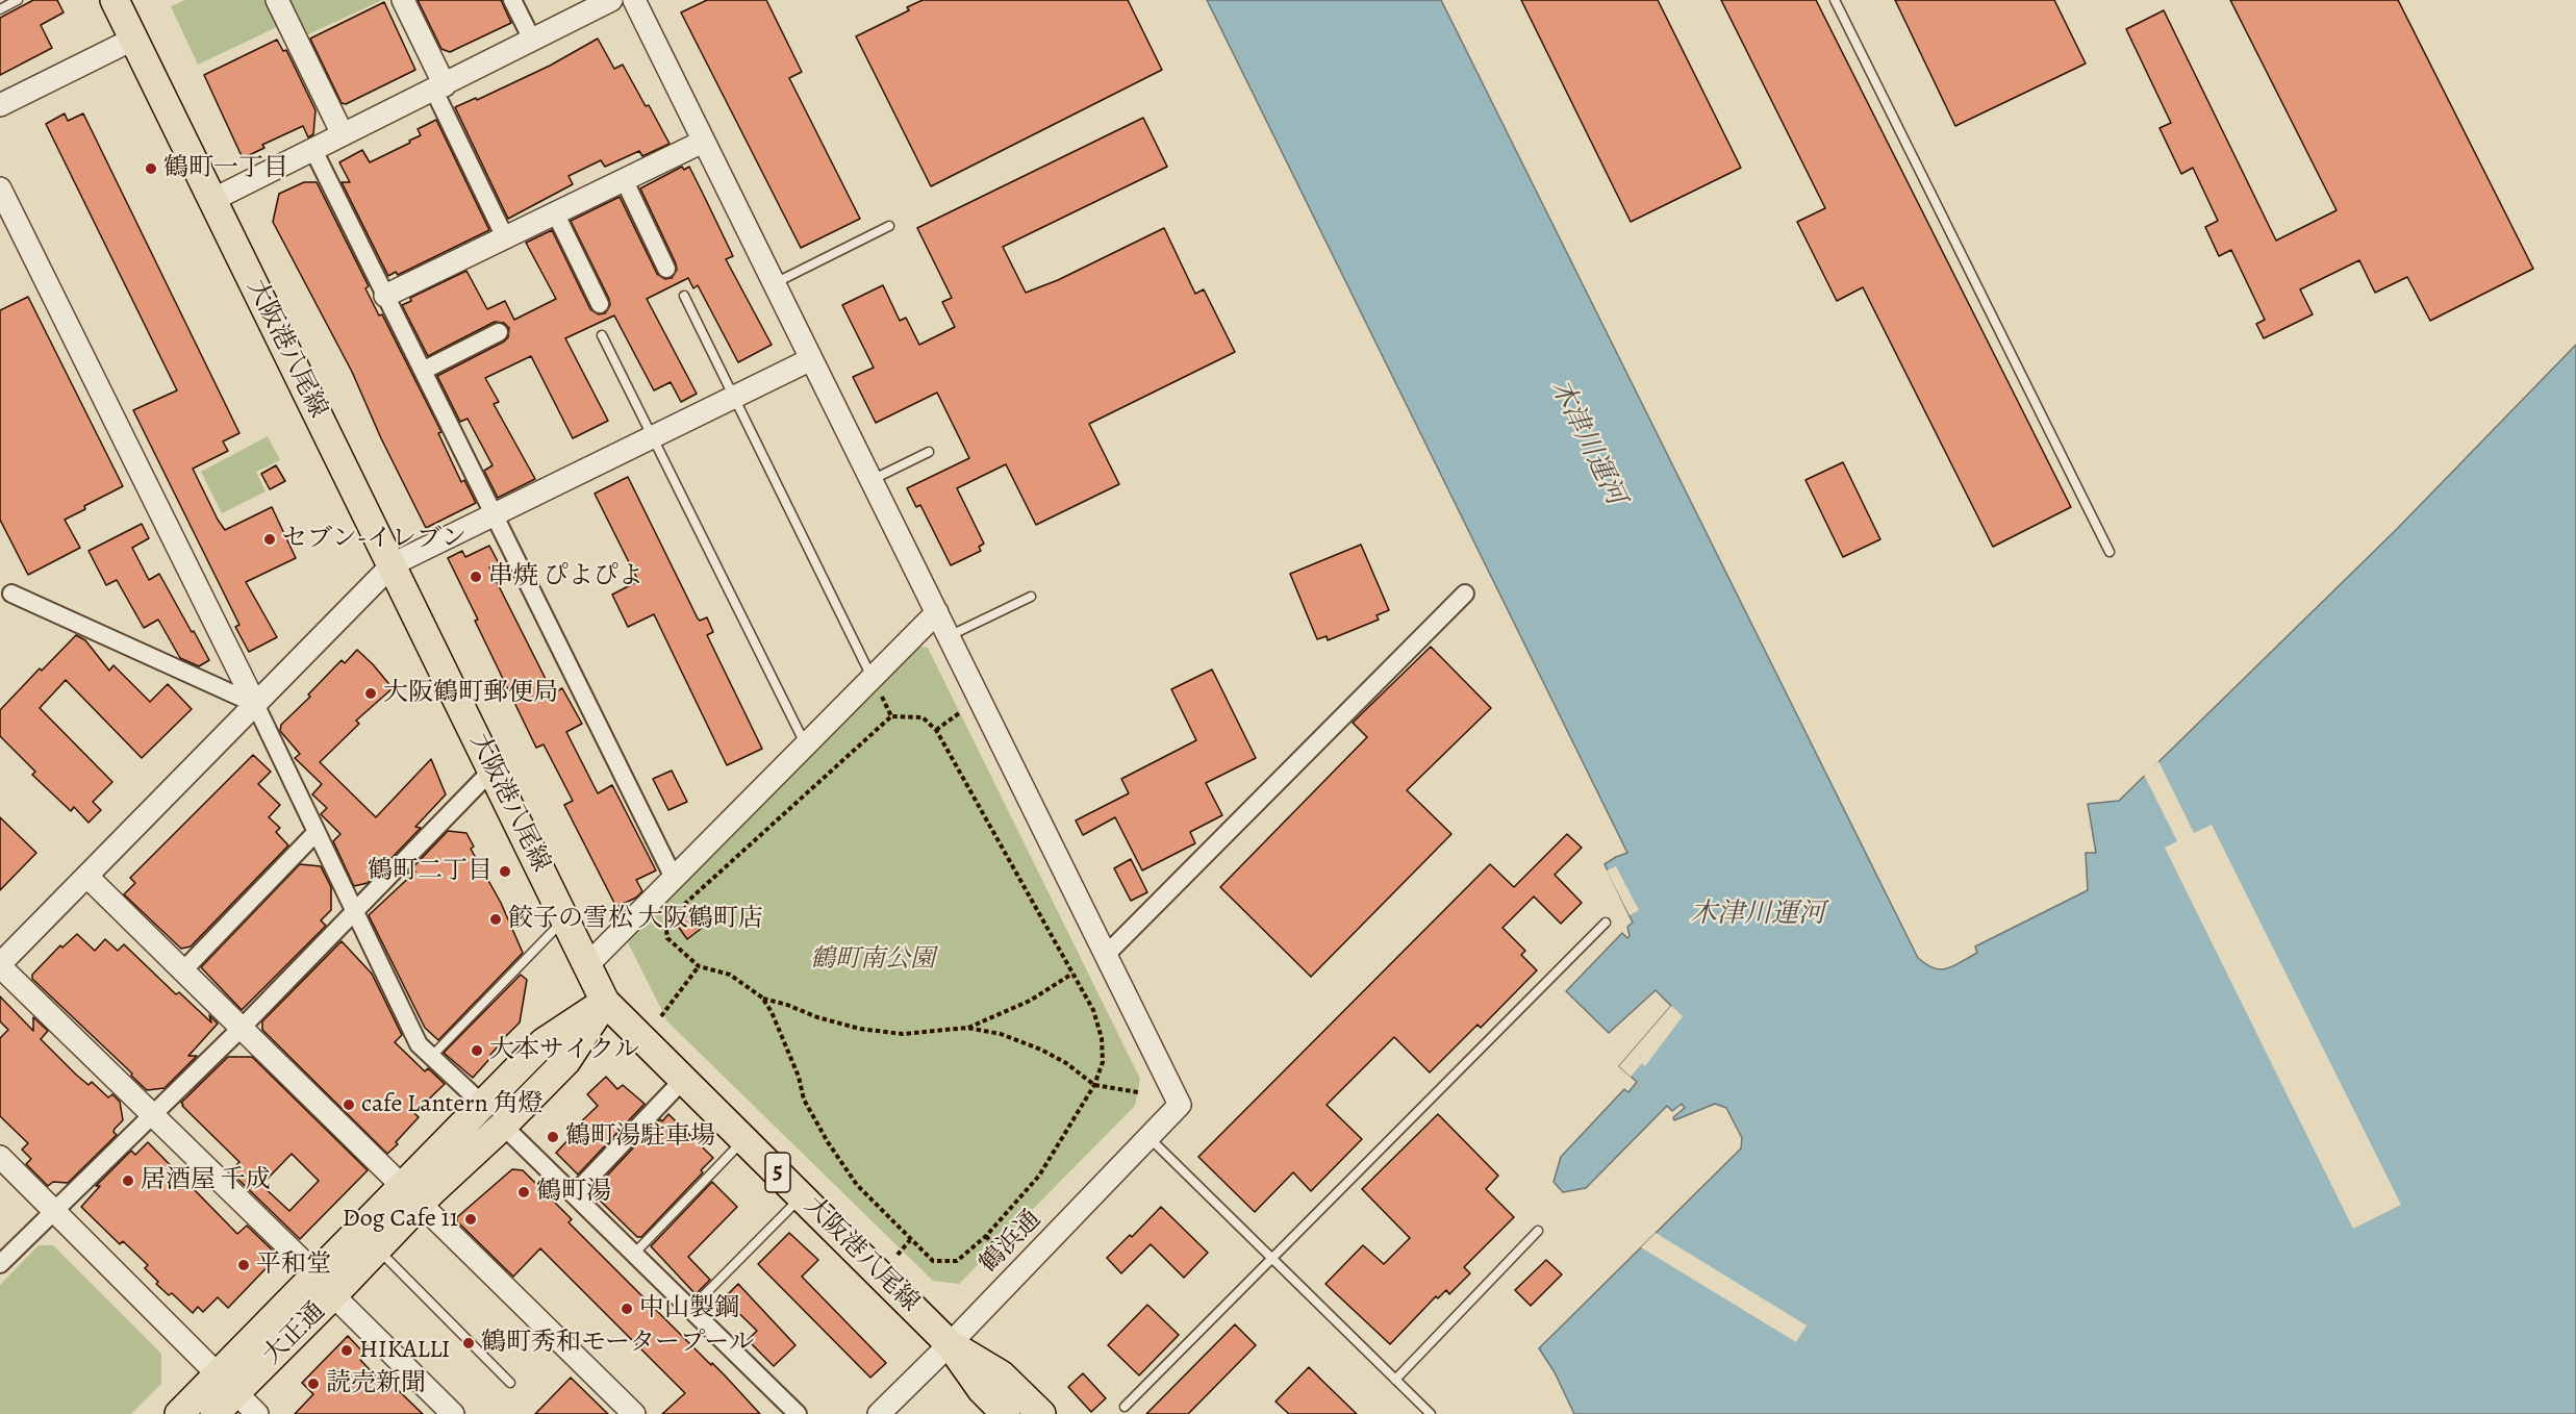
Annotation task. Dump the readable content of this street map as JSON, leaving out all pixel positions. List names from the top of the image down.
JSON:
{
  "streets": {
    "main road": ["大阪港八尾線", "5", "大正通"],
    "street": ["鶴浜通"]
  },
  "crossings": [
    ["大阪港八尾線", "鶴浜通"],
    ["大阪港八尾線", "大正通"]
  ],
  "water": ["木津川運河"],
  "parks": ["鶴町南公園"],
  "places": [
    "鶴町一丁目",
    "セブン-イレブン",
    "串焼 ぴよぴよ",
    "大阪鶴町郵便局",
    "鶴町二丁目",
    "餃子の雪松 大阪鶴町店",
    "大本サイクル",
    "cafe Lantern 角燈",
    "鶴町湯駐車場",
    "居酒屋 千成",
    "鶴町湯",
    "Dog Cafe 11",
    "平和堂",
    "中山製鋼",
    "鶴町秀和モータープール",
    "HIKALLI",
    "読売新聞"
  ]
}
